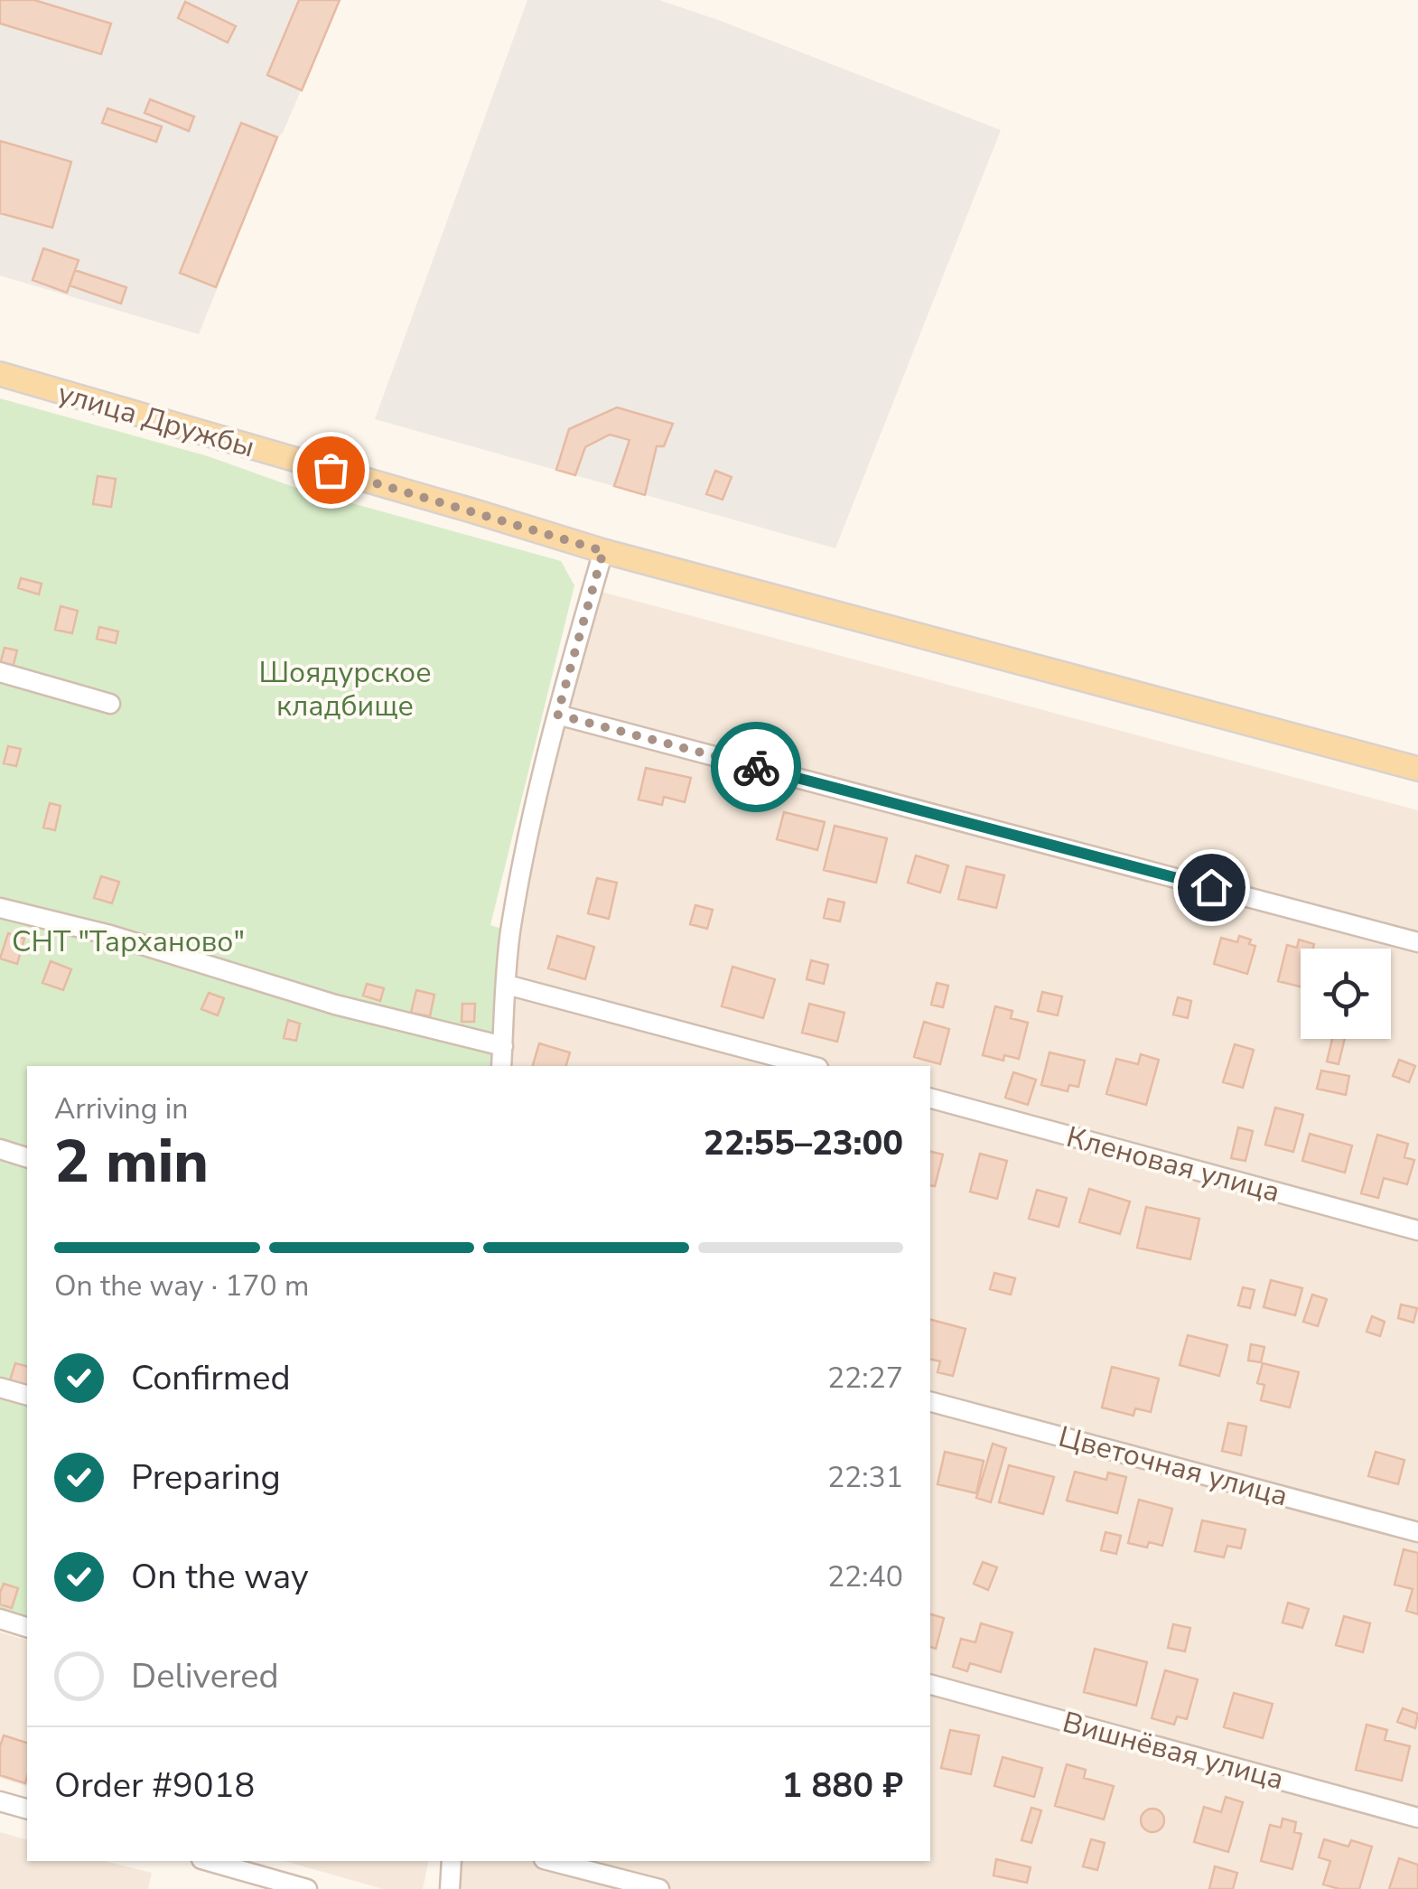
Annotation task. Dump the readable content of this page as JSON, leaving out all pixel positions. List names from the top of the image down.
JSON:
{
  "streets": {
    "main road": ["улица Дружбы"],
    "street": ["Кленовая улица", "Цветочная улица", "Вишнёвая улица"]
  },
  "parks": ["Шоядурское кладбище", "СНТ \"Тарханово\""],
  "page": {
    "heading": ["2 min", "Arriving in", "22:55–23:00"],
    "panel": ["Order #9018", "1 880 ₽"],
    "bar": "On the way · 170 m",
    "list": [
      ["Confirmed", "22:27"],
      ["Preparing", "22:31"],
      ["On the way", "22:40"],
      "Delivered"
    ]
  }
}
